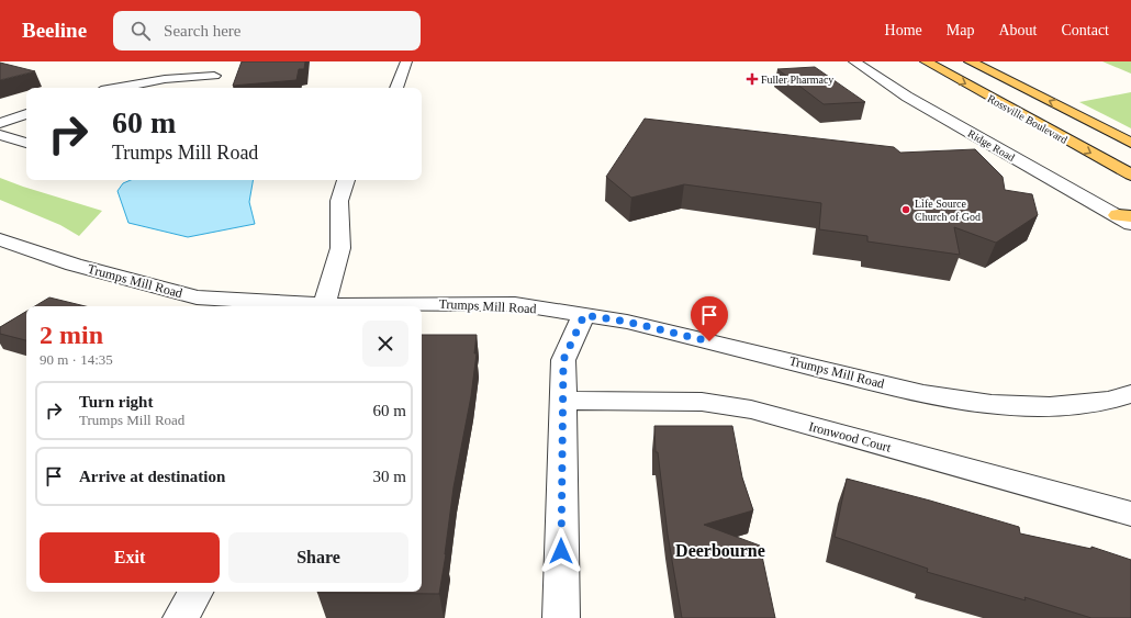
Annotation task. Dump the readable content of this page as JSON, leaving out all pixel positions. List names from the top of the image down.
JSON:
{
  "streets": {
    "main road": ["Rossville Boulevard"],
    "street": ["Ridge Road", "Trumps Mill Road", "Ironwood Court"]
  },
  "districts": ["Deerbourne"],
  "places": {
    "health": ["Fuller Pharmacy"],
    "other": ["Life Source Church of God"]
  },
  "page": {
    "header": "Beeline",
    "search": "Search here",
    "nav": [
      "Home",
      "Map",
      "About",
      "Contact"
    ],
    "turn": ["60 m", "Trumps Mill Road"],
    "heading": ["2 min", "90 m · 14:35"],
    "list": [
      {
        "name": "Turn right",
        "note": "Trumps Mill Road",
        "value": "60 m"
      },
      {
        "name": "Arrive at destination",
        "value": "30 m"
      }
    ],
    "buttons": ["Exit", "Share"]
  }
}
